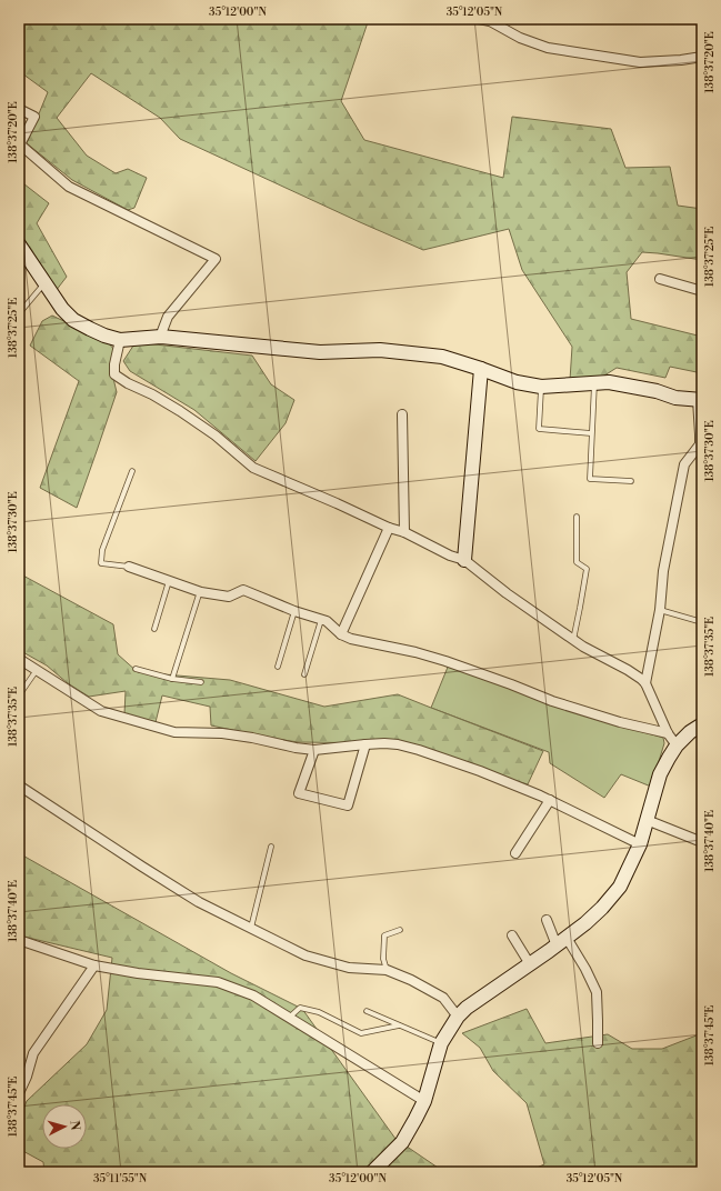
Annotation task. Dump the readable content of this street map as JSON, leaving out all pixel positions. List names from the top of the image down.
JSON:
{
  "north": "right",
  "coordinates": [
    "35°12'00\"N",
    "35°12'05\"N",
    "138°37'20\"E",
    "138°37'25\"E",
    "138°37'30\"E",
    "138°37'35\"E",
    "138°37'40\"E",
    "138°37'45\"E",
    "35°11'55\"N"
  ]
}
